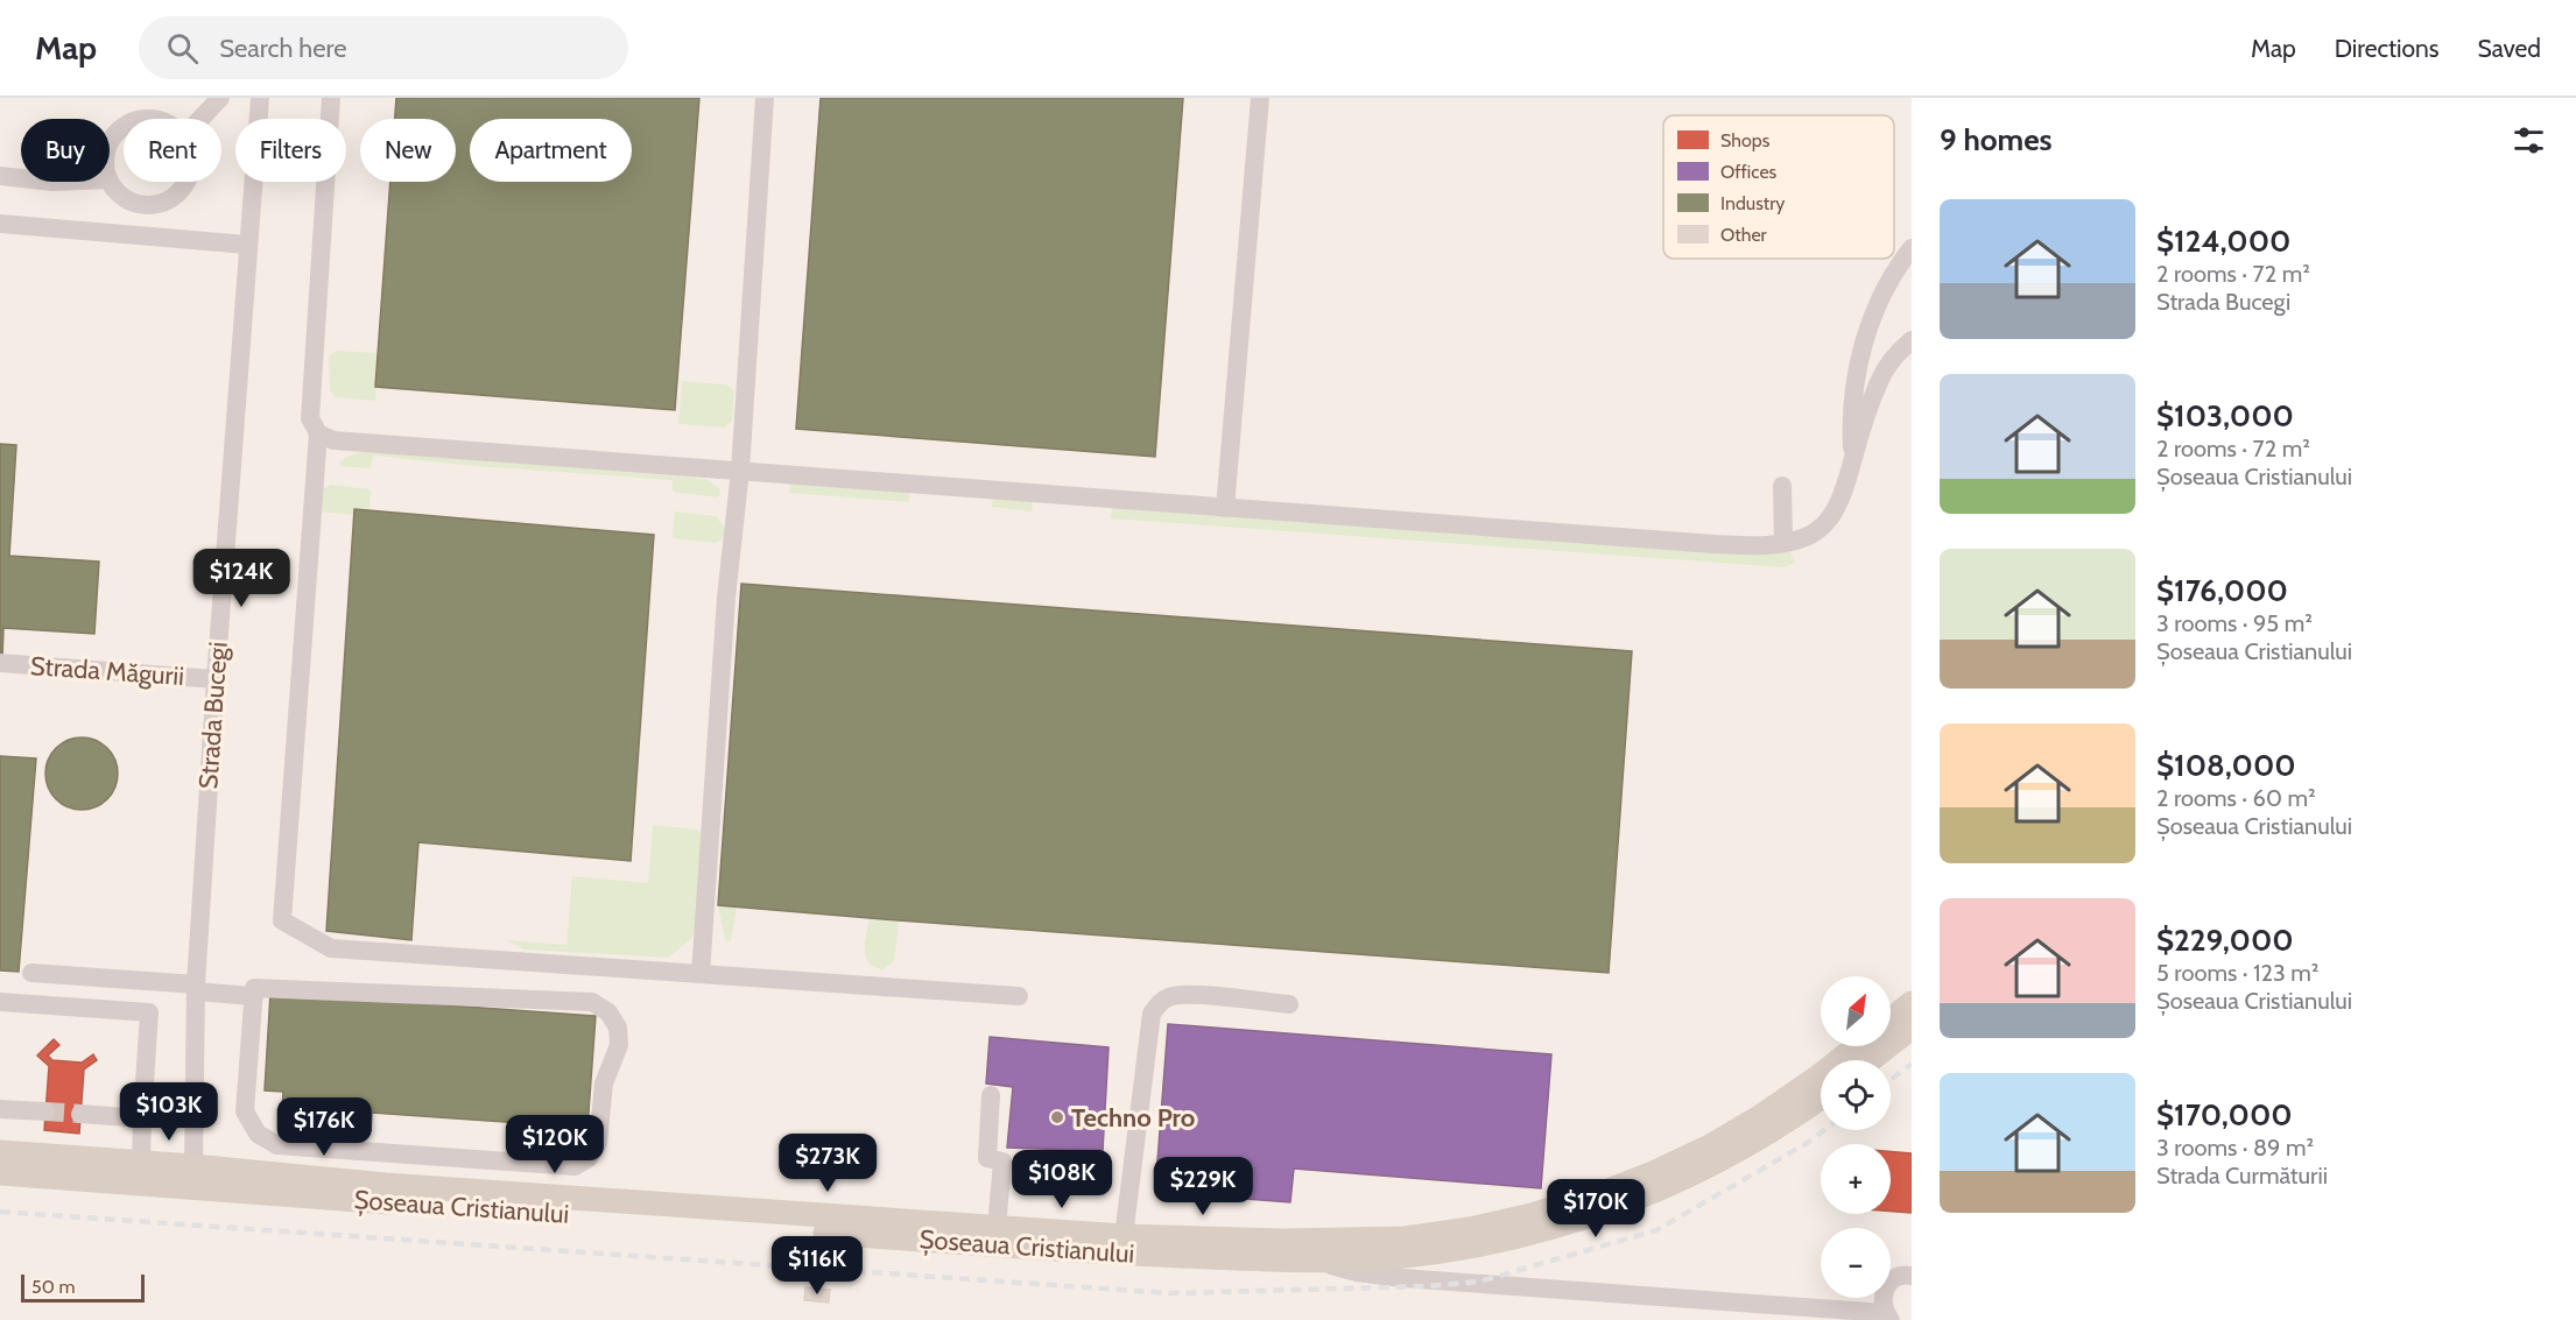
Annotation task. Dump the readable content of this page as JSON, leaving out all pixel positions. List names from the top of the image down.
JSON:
{
  "streets": {
    "main road": ["Șoseaua Cristianului"],
    "street": ["Strada Măgurii", "Strada Bucegi"]
  },
  "crossings": [
    ["Strada Măgurii", "Strada Bucegi"],
    ["Strada Bucegi", "Șoseaua Cristianului"]
  ],
  "places": ["Techno Pro"],
  "legend": [
    "Shops",
    "Offices",
    "Industry",
    "Other"
  ],
  "scale_bar": "50 m",
  "north": "top right",
  "page": {
    "header": "Map",
    "search": "Search here",
    "nav": ["Map", "Directions", "Saved"],
    "heading": "9 homes",
    "chip": [
      "Buy",
      "Rent",
      "Filters",
      "New",
      "Apartment"
    ],
    "list": [
      {
        "name": "$124,000",
        "note": "2 rooms · 72 m² · Strada Bucegi"
      },
      {
        "name": "$103,000",
        "note": "2 rooms · 72 m² · Șoseaua Cristianului"
      },
      {
        "name": "$176,000",
        "note": "3 rooms · 95 m² · Șoseaua Cristianului"
      },
      {
        "name": "$108,000",
        "note": "2 rooms · 60 m² · Șoseaua Cristianului"
      },
      {
        "name": "$229,000",
        "note": "5 rooms · 123 m² · Șoseaua Cristianului"
      },
      {
        "name": "$170,000",
        "note": "3 rooms · 89 m² · Strada Curmăturii"
      }
    ],
    "price": [
      "$124K",
      "$103K",
      "$176K",
      "$120K",
      "$273K",
      "$108K",
      "$229K",
      "$170K",
      "$116K"
    ],
    "map_buttons": ["+", "−"],
    "scale": "50 m"
  }
}
